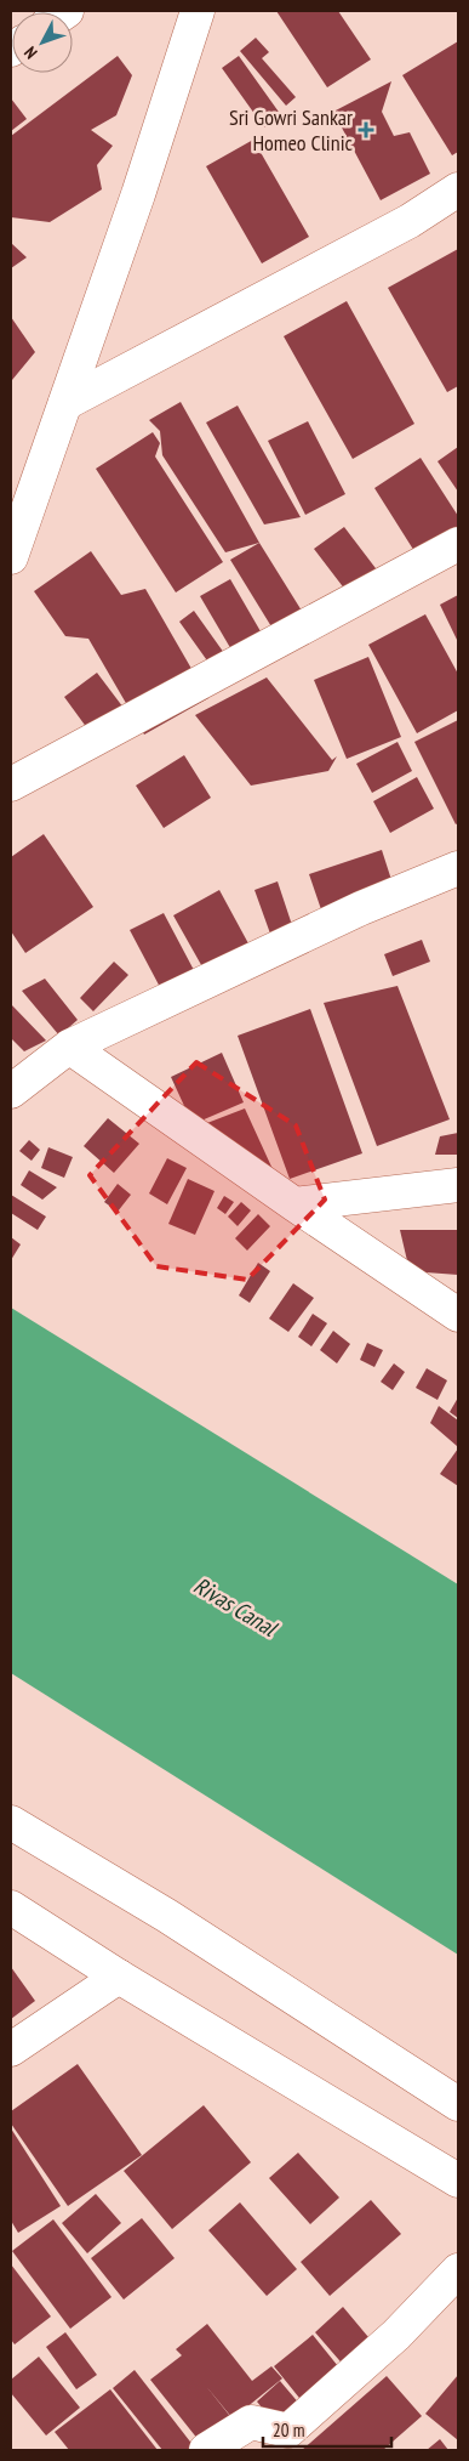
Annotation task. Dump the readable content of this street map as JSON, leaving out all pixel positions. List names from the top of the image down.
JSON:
{
  "water": ["Rivas Canal"],
  "places": {
    "health": ["Sri Gowri Sankar Homeo Clinic"]
  },
  "scale_bar": "20 m",
  "north": "bottom left"
}
